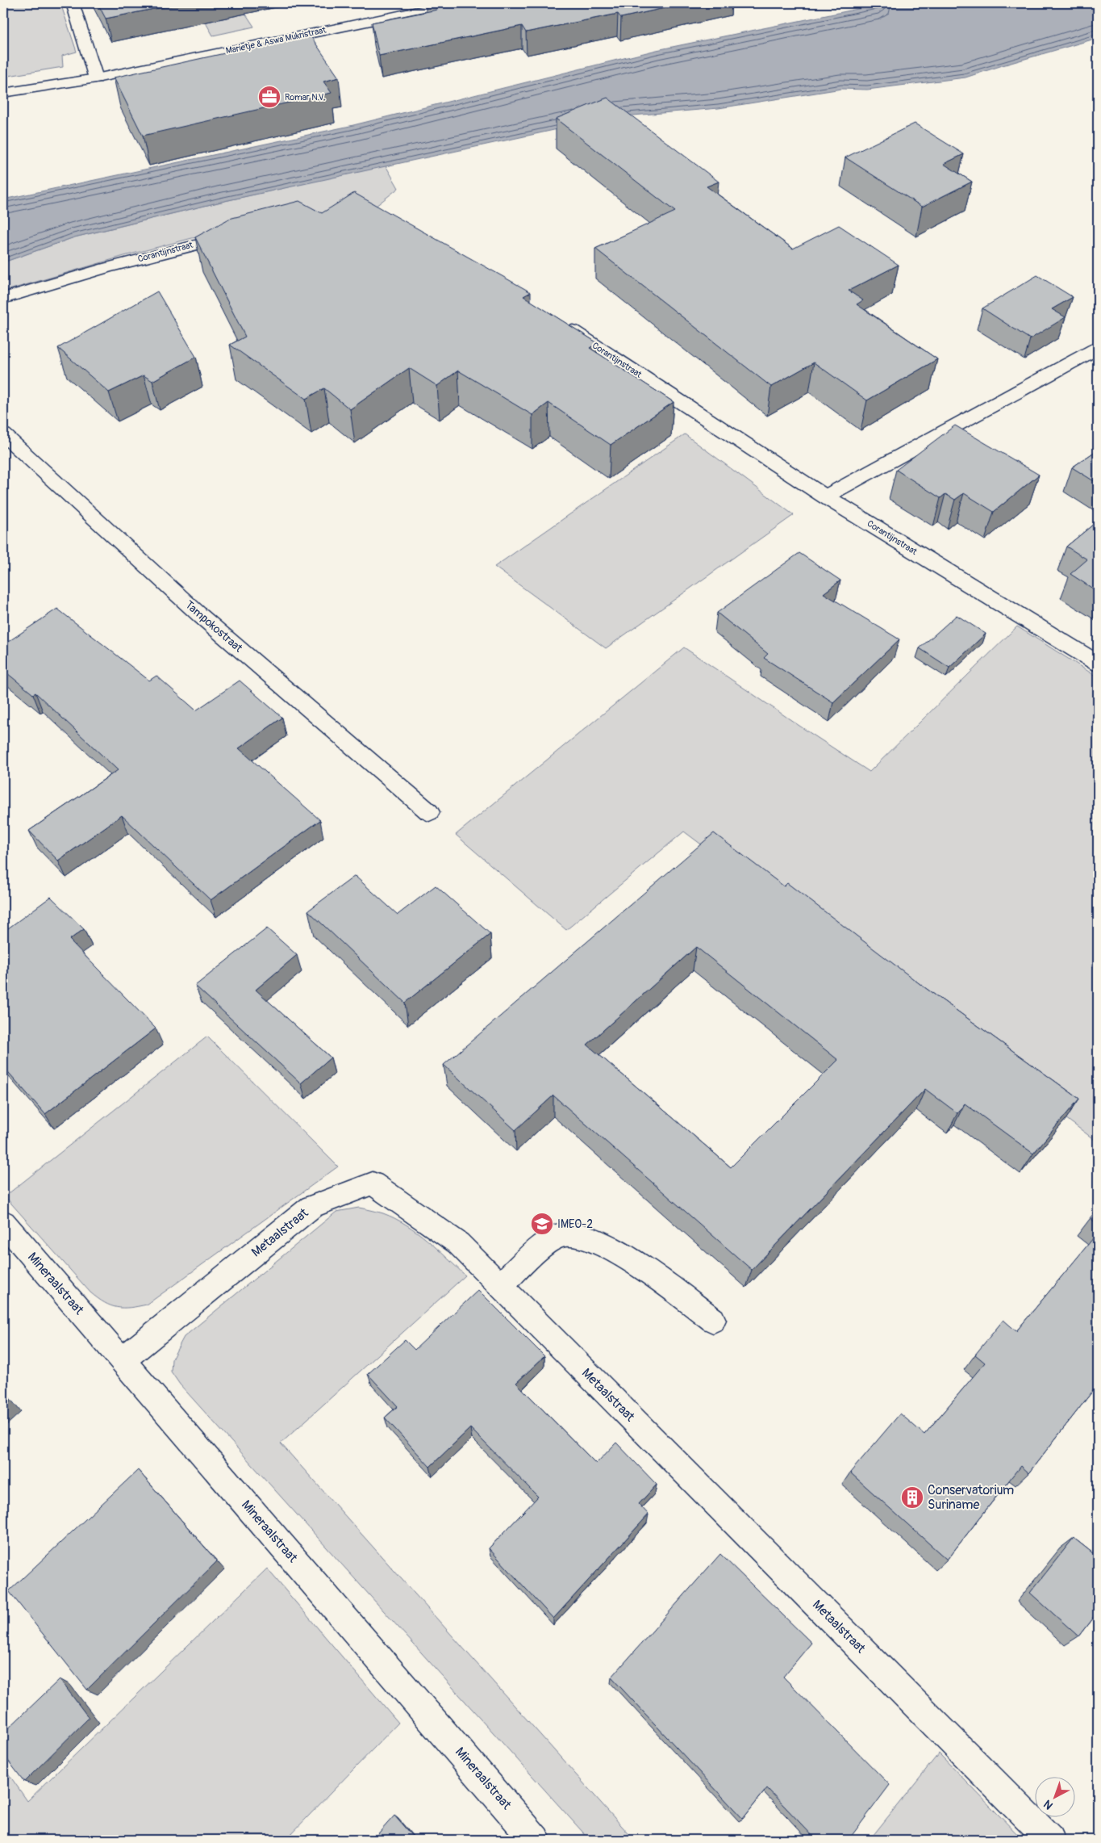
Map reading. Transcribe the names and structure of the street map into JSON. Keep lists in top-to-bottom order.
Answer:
{
  "streets": {
    "street": [
      "Marietje & Aswa Mukristraat",
      "Corantijnstraat",
      "Tampokostraat",
      "Metaalstraat",
      "Mineraalstraat"
    ]
  },
  "crossings": [
    ["Metaalstraat", "Mineraalstraat"]
  ],
  "places": {
    "office": ["Romar N.V."],
    "school or university": ["IMEO-2"],
    "building": ["Conservatorium Suriname"]
  },
  "north": "bottom left"
}
